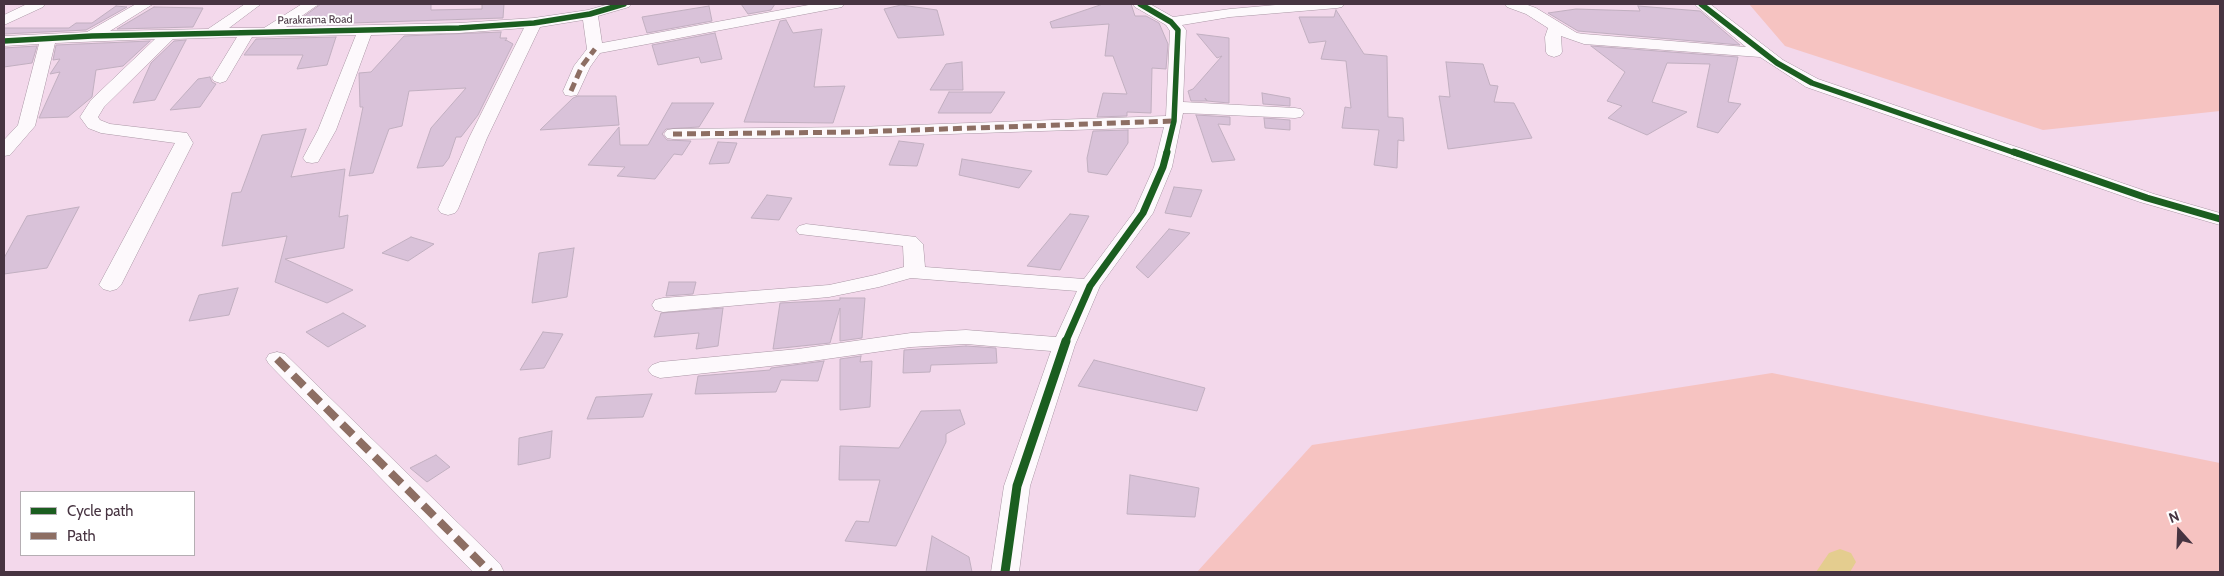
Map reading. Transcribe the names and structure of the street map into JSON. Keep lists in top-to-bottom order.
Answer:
{
  "streets": {
    "street": ["Parakrama Road"]
  },
  "legend": ["Cycle path", "Path"],
  "north": "top"
}
